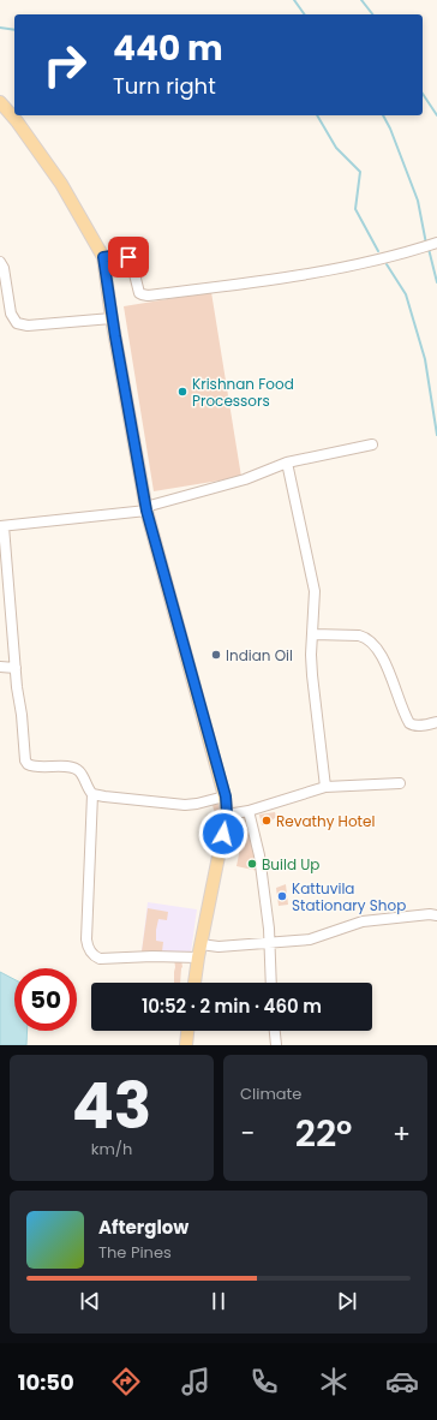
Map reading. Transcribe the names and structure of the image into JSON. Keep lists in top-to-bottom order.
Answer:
{
  "places": [
    "Krishnan Food Processors",
    "Indian Oil",
    "Revathy Hotel",
    "Build Up",
    "Kattuvila Stationary Shop"
  ],
  "page": {
    "turn": ["440 m", "Turn right"],
    "limit": "50",
    "trip": "10:52 · 2 min · 460 m",
    "tile": [
      ["43", "km/h"],
      "Climate"
    ],
    "heat": ["−", "22°", "+"],
    "song": ["Afterglow", "The Pines"],
    "tabs": "10:50"
  }
}
